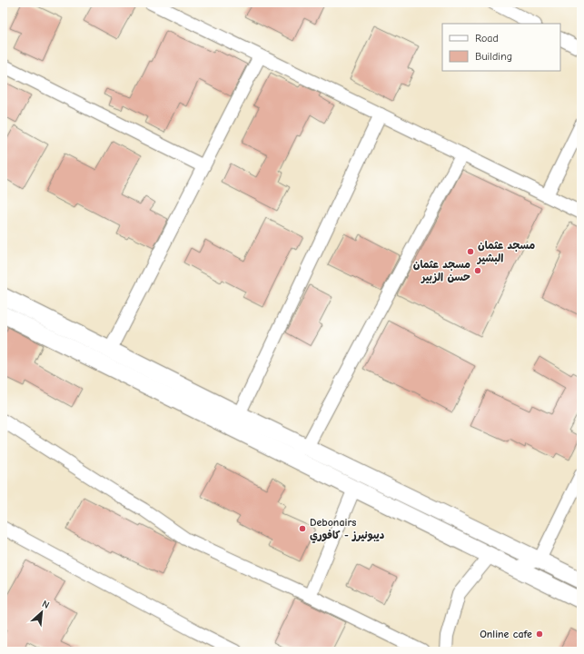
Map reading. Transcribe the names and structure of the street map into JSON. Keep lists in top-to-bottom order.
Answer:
{
  "places": [
    "مسجد عثمان البشير",
    "مسجد عثمان حسن الزبير",
    "Debonairs ديبونيرز - كافوري",
    "Online cafe"
  ],
  "legend": ["Road", "Building"],
  "north": "top right"
}
